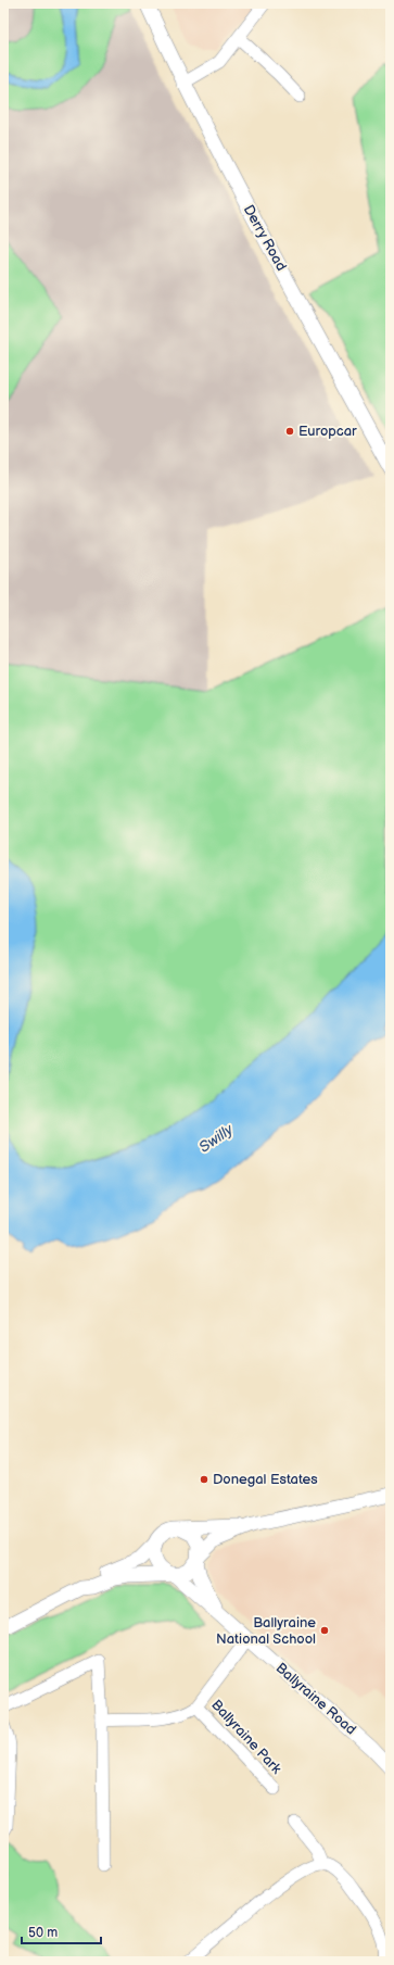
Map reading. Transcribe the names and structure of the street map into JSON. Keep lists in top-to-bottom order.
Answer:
{
  "streets": {
    "main road": ["Derry Road", "Ballyraine Road"],
    "street": ["Ballyraine Park"]
  },
  "crossings": [
    ["Ballyraine Road", "Ballyraine Park"]
  ],
  "water": ["Swilly"],
  "places": ["Europcar", "Donegal Estates", "Ballyraine National School"],
  "scale_bar": "50 m"
}
